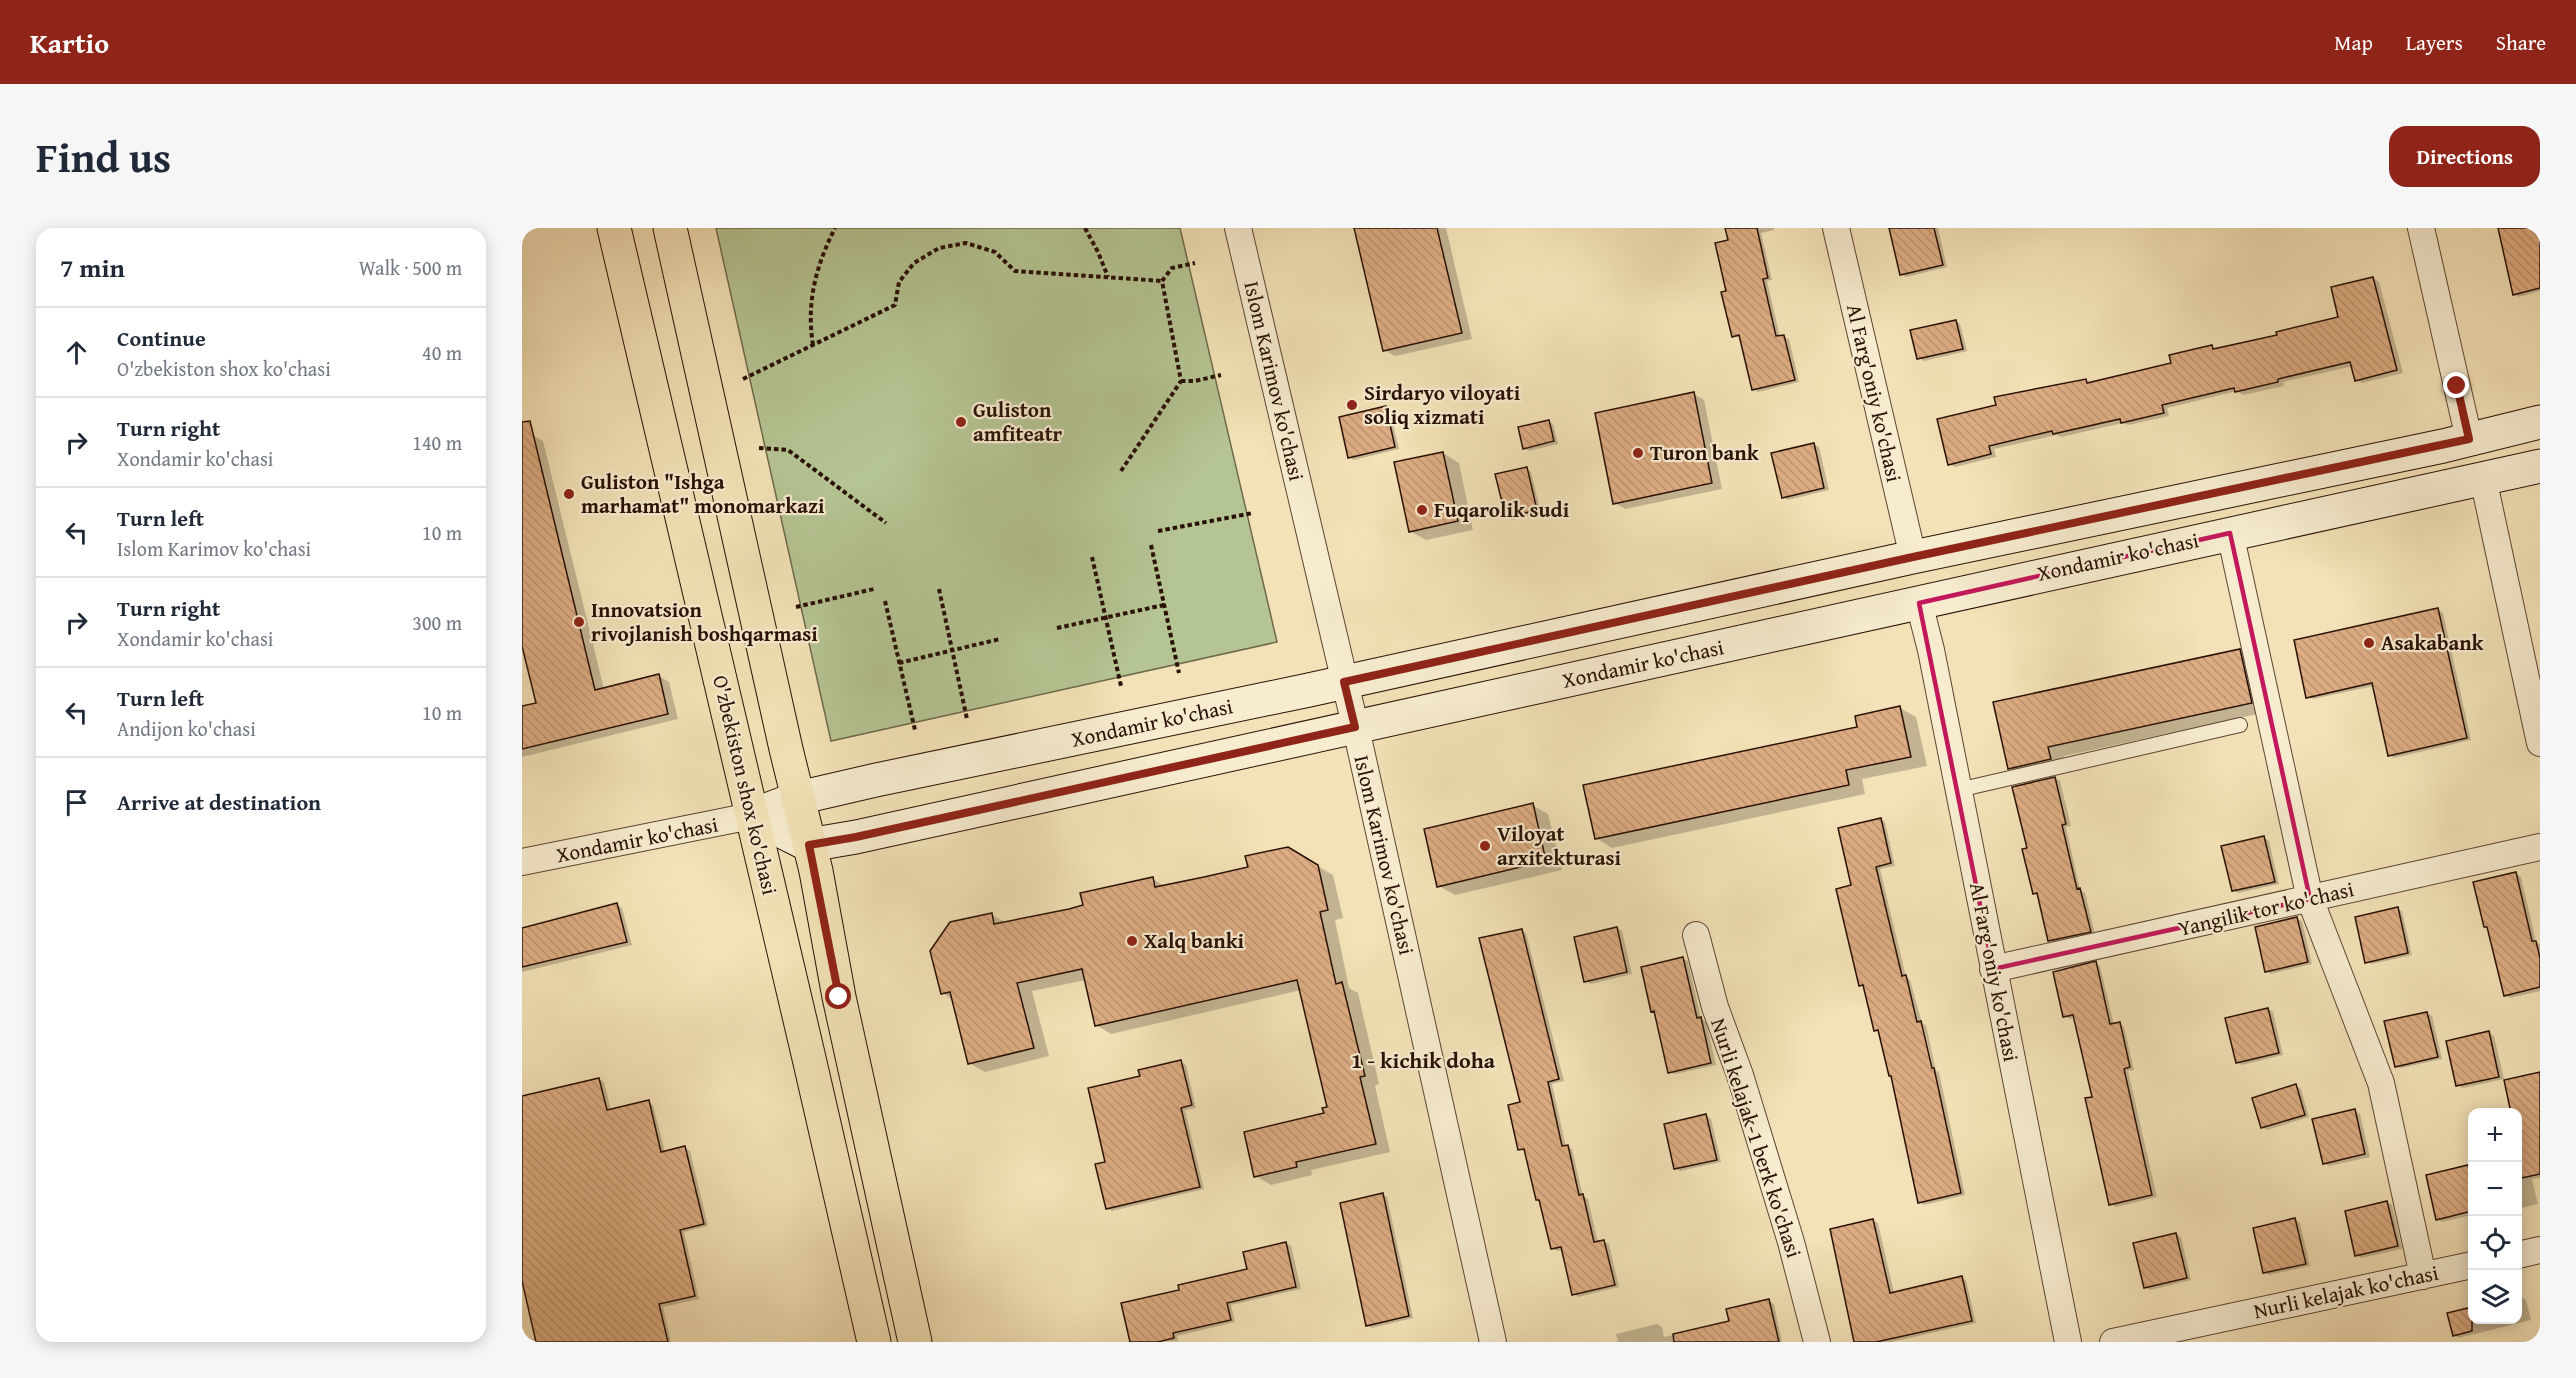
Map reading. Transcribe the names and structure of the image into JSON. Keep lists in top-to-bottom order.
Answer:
{
  "streets": {
    "main road": ["Xondamir ko'chasi", "O'zbekiston shox ko'chasi"],
    "street": [
      "Islom Karimov ko'chasi",
      "Al Farg'oniy ko'chasi",
      "Yangilik tor ko'chasi",
      "Nurli kelajak-1 berk ko'chasi",
      "Nurli kelajak ko'chasi"
    ]
  },
  "crossings": [
    ["Islom Karimov ko'chasi", "Xondamir ko'chasi"],
    ["Al Farg'oniy ko'chasi", "Xondamir ko'chasi"],
    ["Al Farg'oniy ko'chasi", "Yangilik tor ko'chasi"],
    ["Xondamir ko'chasi", "O'zbekiston shox ko'chasi"]
  ],
  "districts": ["1 - kichik doha"],
  "places": [
    "Sirdaryo viloyati soliq xizmati",
    "Guliston amfiteatr",
    "Turon bank",
    "Guliston \"Ishga marhamat\" monomarkazi",
    "Fuqarolik sudi",
    "Innovatsion rivojlanish boshqarmasi",
    "Asakabank",
    "Viloyat arxitekturasi",
    "Xalq banki"
  ],
  "page": {
    "header": "Kartio",
    "nav": ["Map", "Layers", "Share"],
    "title": "Find us",
    "buttons": "Directions",
    "heading": ["7 min", "Walk · 500 m"],
    "list": [
      ["Continue", "O'zbekiston shox ko'chasi", "40 m"],
      ["Turn right", "Xondamir ko'chasi", "140 m"],
      ["Turn left", "Islom Karimov ko'chasi", "10 m"],
      ["Turn right", "Xondamir ko'chasi", "300 m"],
      ["Turn left", "Andijon ko'chasi", "10 m"],
      "Arrive at destination"
    ],
    "map_buttons": ["+", "−"]
  }
}
